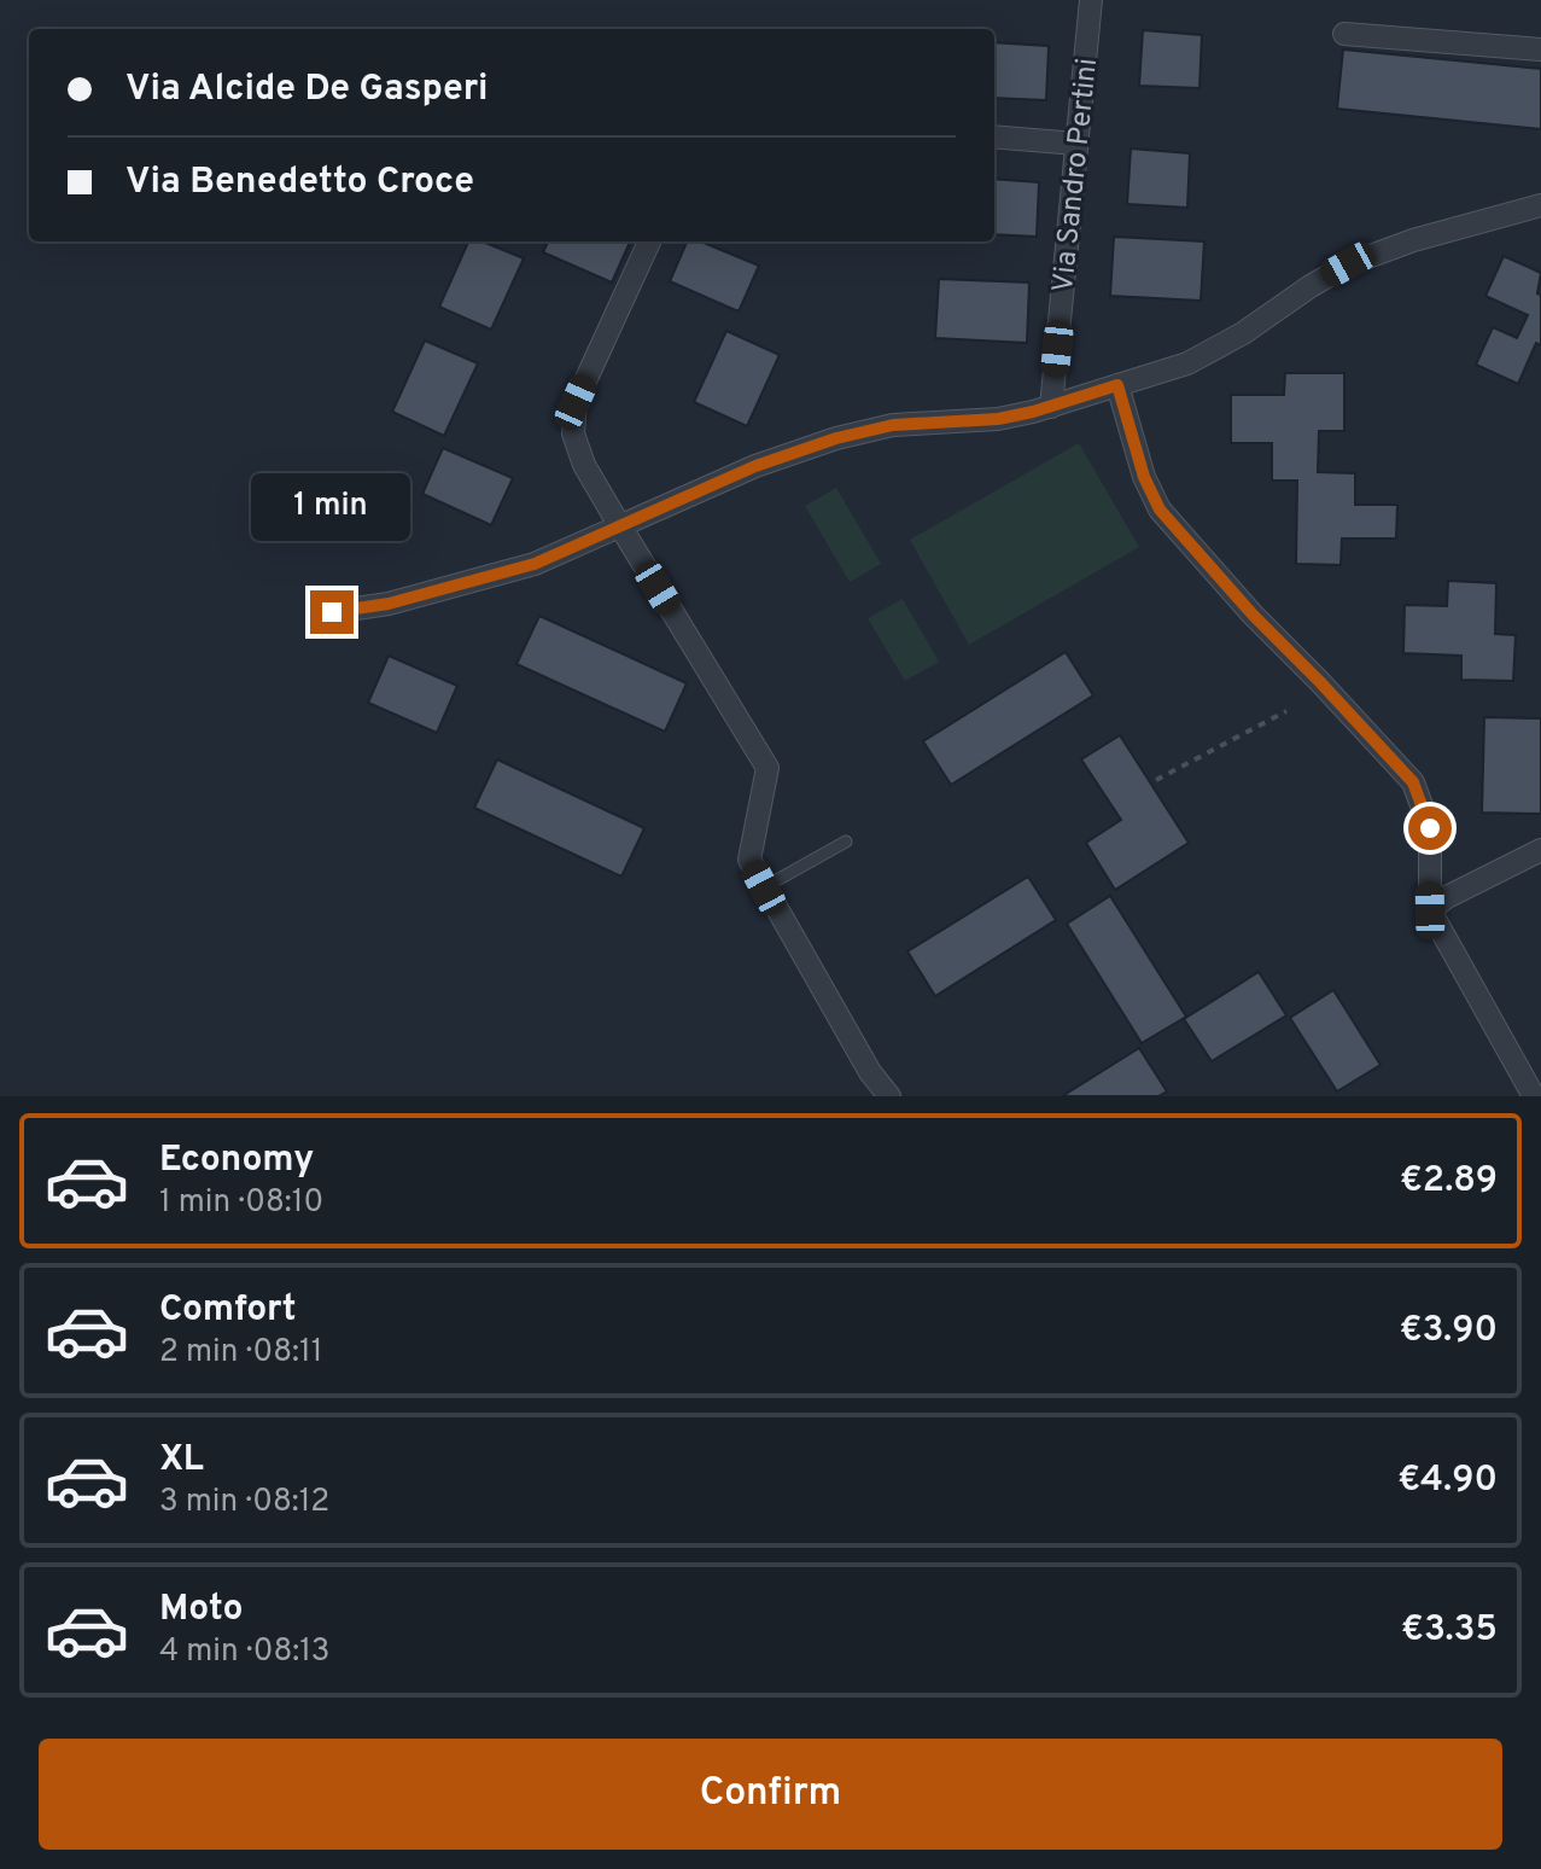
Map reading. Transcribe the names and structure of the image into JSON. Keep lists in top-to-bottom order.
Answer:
{
  "streets": {
    "street": ["Via Sandro Pertini"]
  },
  "page": {
    "banner": ["Via Alcide De Gasperi", "Via Benedetto Croce"],
    "bubble": "1 min",
    "list": [
      {
        "name": "Economy",
        "note": "1 min · 08:10",
        "value": "€2.89"
      },
      {
        "name": "Comfort",
        "note": "2 min · 08:11",
        "value": "€3.90"
      },
      {
        "name": "XL",
        "note": "3 min · 08:12",
        "value": "€4.90"
      },
      {
        "name": "Moto",
        "note": "4 min · 08:13",
        "value": "€3.35"
      }
    ],
    "buttons": "Confirm"
  }
}
